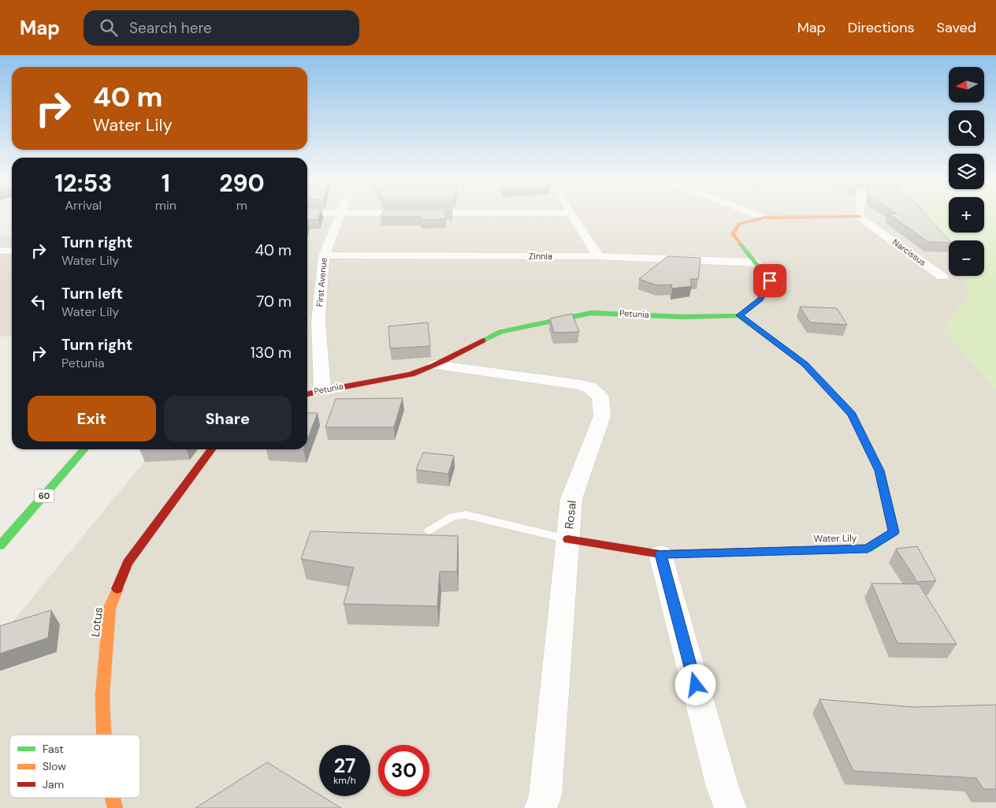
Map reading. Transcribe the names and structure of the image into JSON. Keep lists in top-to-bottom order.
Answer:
{
  "streets": {
    "street": [
      "Narcissus",
      "Zinnia",
      "First Avenue",
      "Petunia",
      "60",
      "Rosal",
      "Water Lily",
      "Lotus"
    ]
  },
  "crossings": [
    ["Zinnia", "First Avenue"],
    ["First Avenue", "Petunia"],
    ["Petunia", "Rosal"],
    ["Petunia", "Water Lily"],
    ["Rosal", "Water Lily"]
  ],
  "legend": ["Fast", "Slow", "Jam"],
  "north": "left",
  "page": {
    "header": "Map",
    "search": "Search here",
    "nav": ["Map", "Directions", "Saved"],
    "map_buttons": ["+", "−"],
    "turn": ["40 m", "Water Lily"],
    "eta": [
      "12:53",
      "Arrival",
      "1",
      "min",
      "290",
      "m"
    ],
    "list": [
      {
        "name": "Turn right",
        "note": "Water Lily",
        "value": "40 m"
      },
      {
        "name": "Turn left",
        "note": "Water Lily",
        "value": "70 m"
      },
      {
        "name": "Turn right",
        "note": "Petunia",
        "value": "130 m"
      }
    ],
    "buttons": ["Exit", "Share"],
    "speed": "27 km/h",
    "limit": "30"
  }
}
